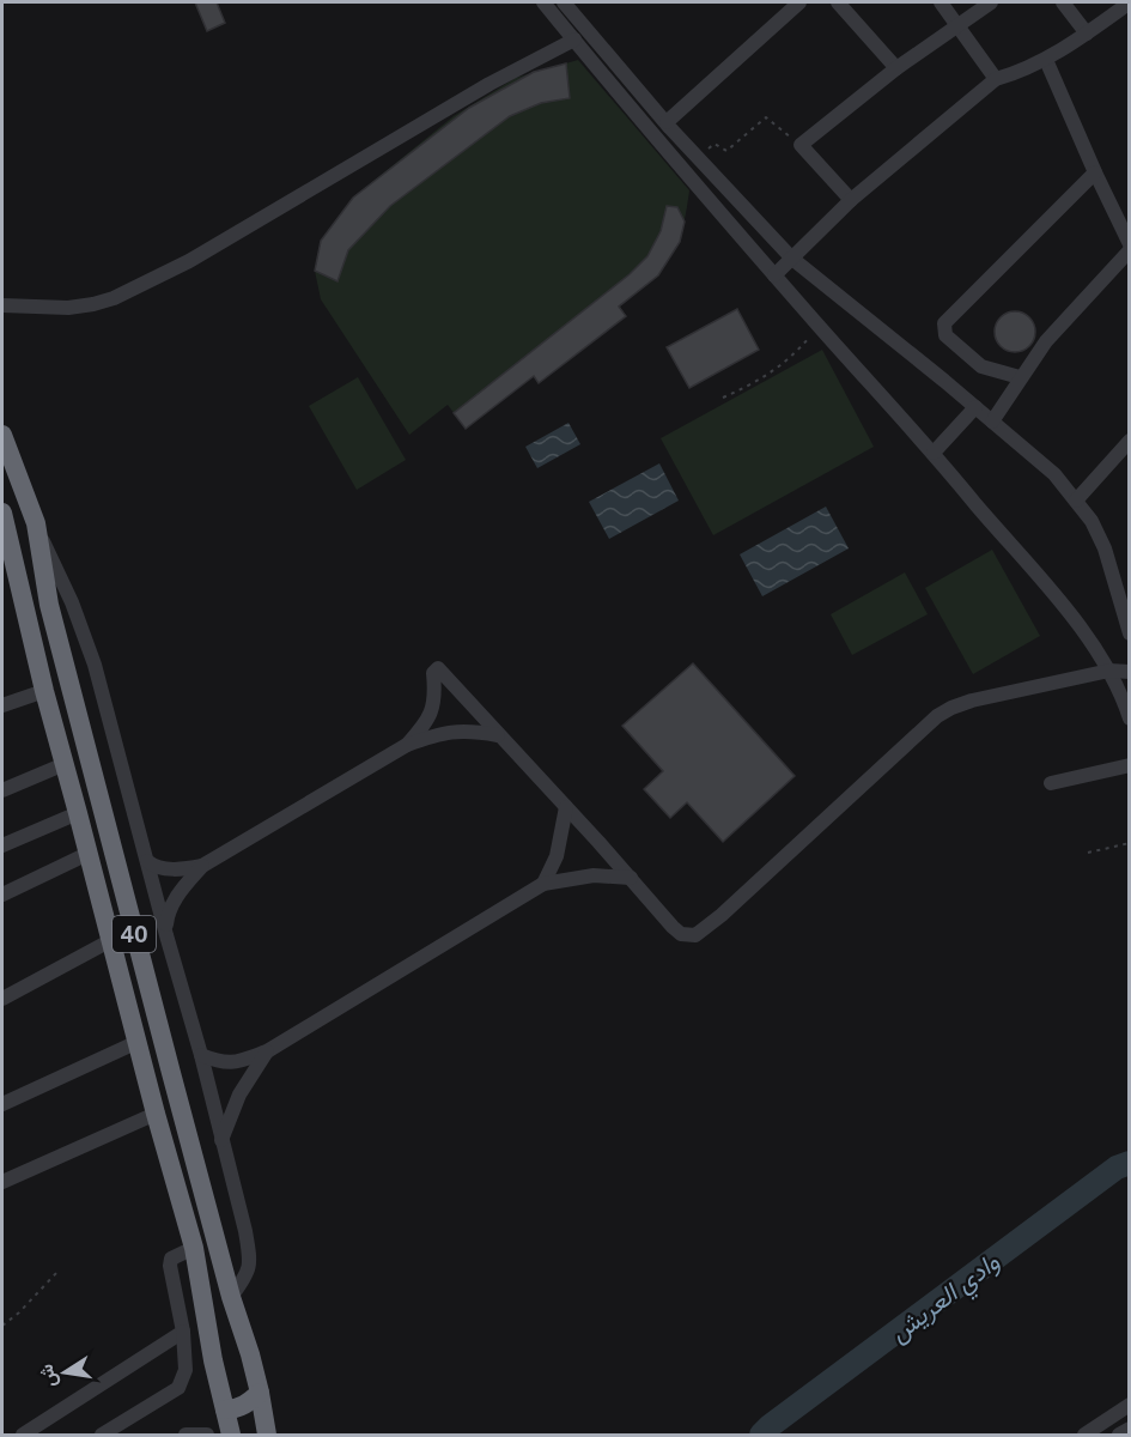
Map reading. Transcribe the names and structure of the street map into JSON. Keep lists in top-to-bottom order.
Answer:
{
  "streets": {
    "highway": ["40"]
  },
  "water": ["وادي العريش"],
  "north": "left"
}
